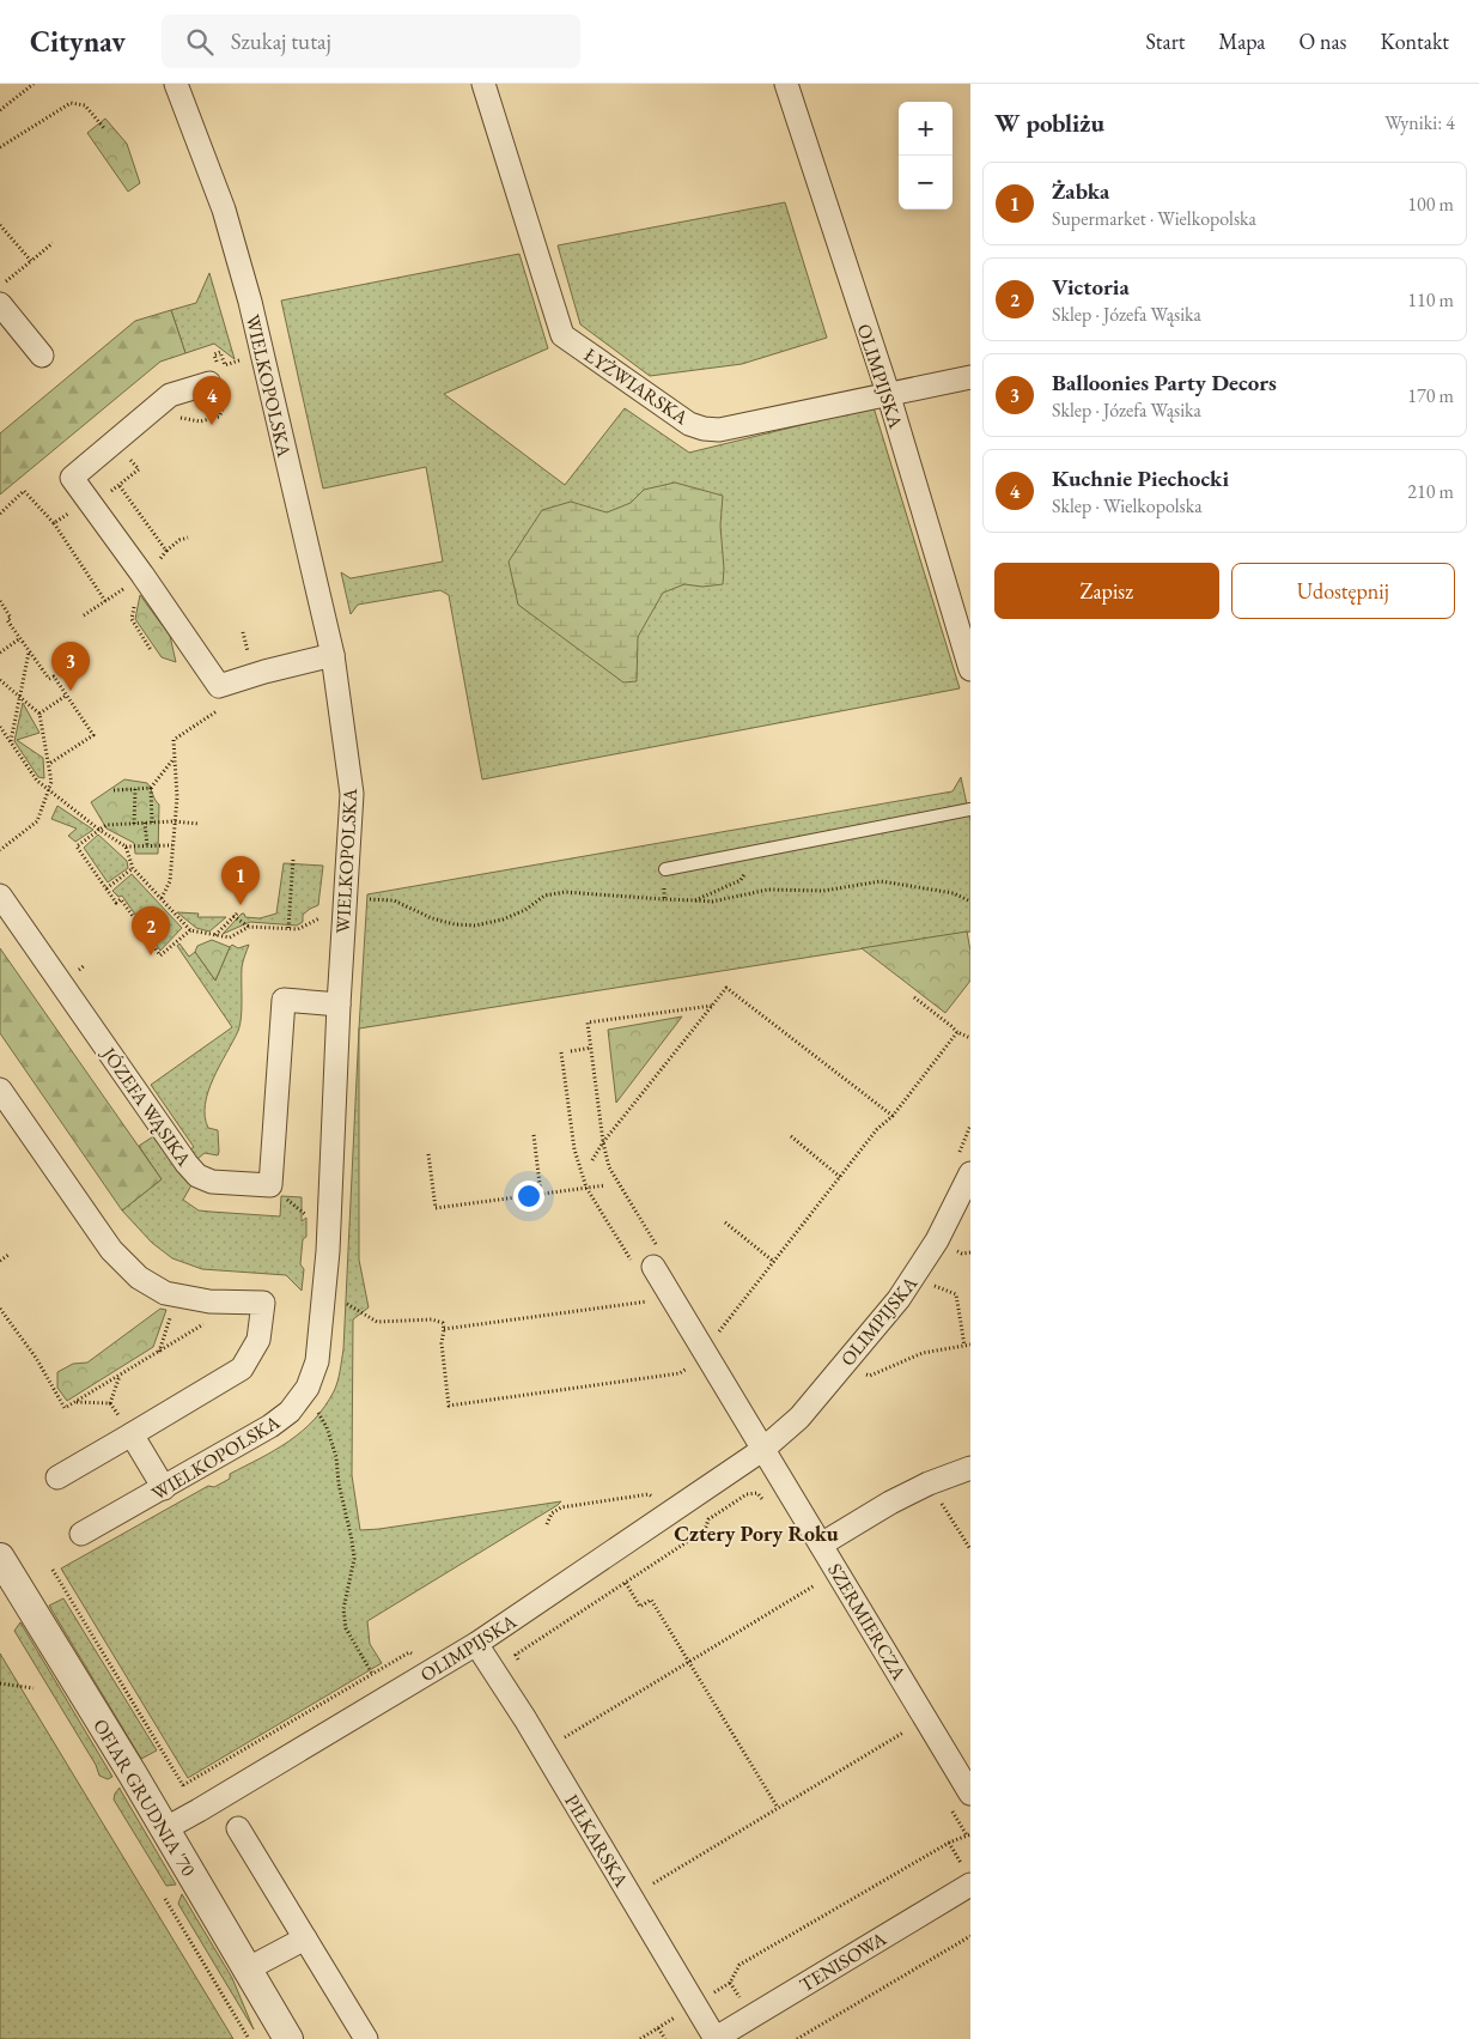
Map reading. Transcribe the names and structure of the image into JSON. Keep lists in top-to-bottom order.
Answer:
{
  "streets": {
    "street": [
      "OLIMPIJSKA",
      "WIELKOPOLSKA",
      "ŁYŻWIARSKA",
      "JÓZEFA WĄSIKA",
      "SZERMIERCZA",
      "OFIAR GRUDNIA '70",
      "PIŁKARSKA",
      "TENISOWA"
    ]
  },
  "crossings": [
    ["OLIMPIJSKA", "ŁYŻWIARSKA"],
    ["OLIMPIJSKA", "SZERMIERCZA"],
    ["OLIMPIJSKA", "OFIAR GRUDNIA '70"],
    ["OLIMPIJSKA", "PIŁKARSKA"],
    ["WIELKOPOLSKA", "JÓZEFA WĄSIKA"],
    ["PIŁKARSKA", "TENISOWA"]
  ],
  "districts": ["Cztery Pory Roku"],
  "page": {
    "header": "Citynav",
    "search": "Szukaj tutaj",
    "nav": [
      "Start",
      "Mapa",
      "O nas",
      "Kontakt"
    ],
    "heading": ["W pobliżu", "Wyniki: 4"],
    "map_buttons": ["+", "−"],
    "list": [
      {
        "mark": "1",
        "name": "Żabka",
        "note": "Supermarket · Wielkopolska",
        "value": "100 m"
      },
      {
        "mark": "2",
        "name": "Victoria",
        "note": "Sklep · Józefa Wąsika",
        "value": "110 m"
      },
      {
        "mark": "3",
        "name": "Balloonies Party Decors",
        "note": "Sklep · Józefa Wąsika",
        "value": "170 m"
      },
      {
        "mark": "4",
        "name": "Kuchnie Piechocki",
        "note": "Sklep · Wielkopolska",
        "value": "210 m"
      }
    ],
    "pins": [
      "4",
      "3",
      "1",
      "2"
    ],
    "buttons": ["Zapisz", "Udostępnij"]
  }
}
